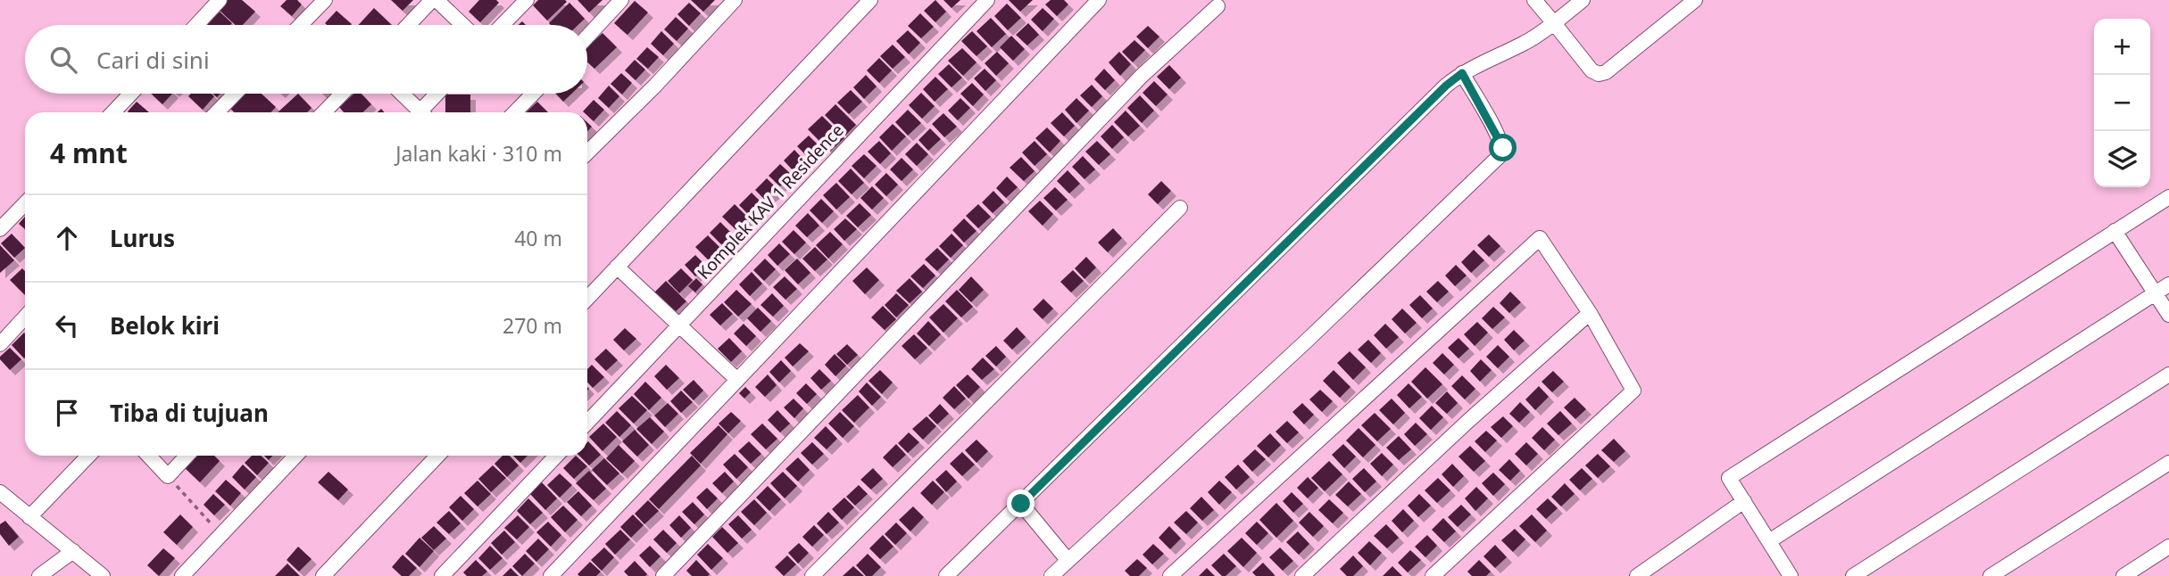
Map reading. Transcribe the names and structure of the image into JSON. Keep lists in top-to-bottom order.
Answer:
{
  "streets": {
    "street": ["Komplek KAV 1 Residence"]
  },
  "page": {
    "map_buttons": ["+", "−"],
    "search": "Cari di sini",
    "heading": ["4 mnt", "Jalan kaki · 310 m"],
    "list": [
      ["Lurus", "40 m"],
      ["Belok kiri", "270 m"],
      "Tiba di tujuan"
    ]
  }
}
